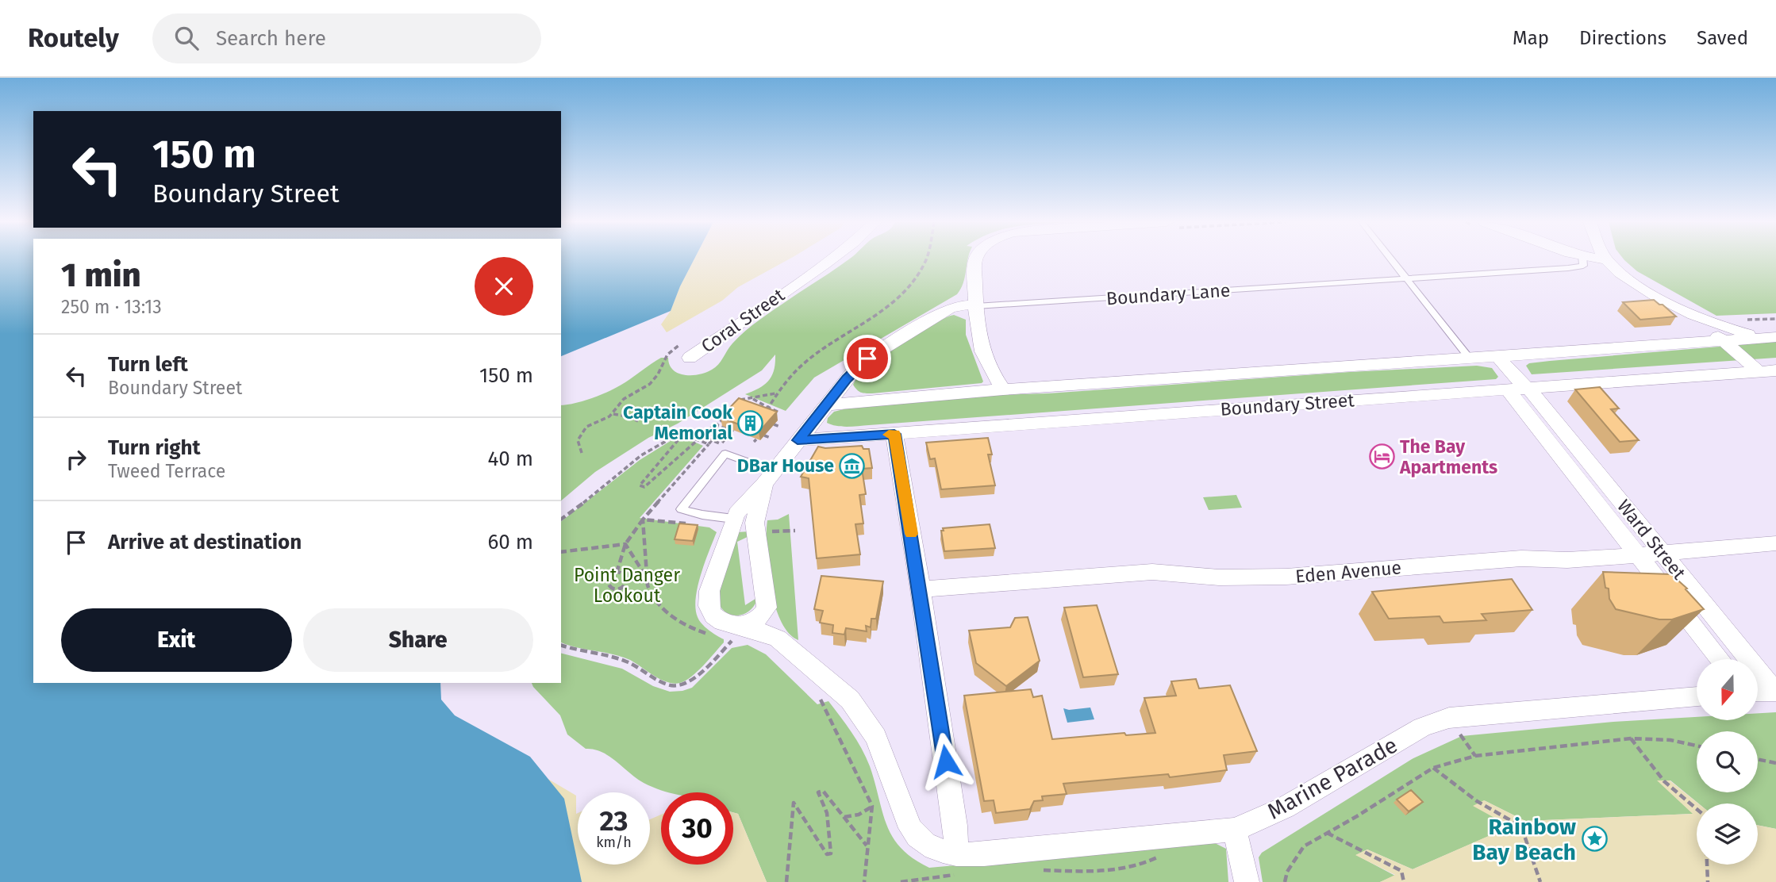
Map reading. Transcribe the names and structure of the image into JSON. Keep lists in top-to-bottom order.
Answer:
{
  "streets": {
    "street": [
      "Coral Street",
      "Boundary Street",
      "Ward Street",
      "Eden Avenue",
      "Marine Parade"
    ],
    "lane": ["Boundary Lane"]
  },
  "crossings": [
    ["Boundary Street", "Ward Street"],
    ["Ward Street", "Eden Avenue"]
  ],
  "parks": ["Point Danger Lookout"],
  "places": {
    "building": ["Captain Cook Memorial"],
    "hotel": ["The Bay Apartments"],
    "museum": ["DBar House"],
    "place": ["Rainbow Bay Beach"]
  },
  "north": "bottom",
  "page": {
    "header": "Routely",
    "search": "Search here",
    "nav": ["Map", "Directions", "Saved"],
    "turn": ["150 m", "Boundary Street"],
    "heading": ["1 min", "250 m · 13:13"],
    "list": [
      {
        "name": "Turn left",
        "note": "Boundary Street",
        "value": "150 m"
      },
      {
        "name": "Turn right",
        "note": "Tweed Terrace",
        "value": "40 m"
      },
      {
        "name": "Arrive at destination",
        "value": "60 m"
      }
    ],
    "buttons": ["Exit", "Share"],
    "speed": "23 km/h",
    "limit": "30"
  }
}
